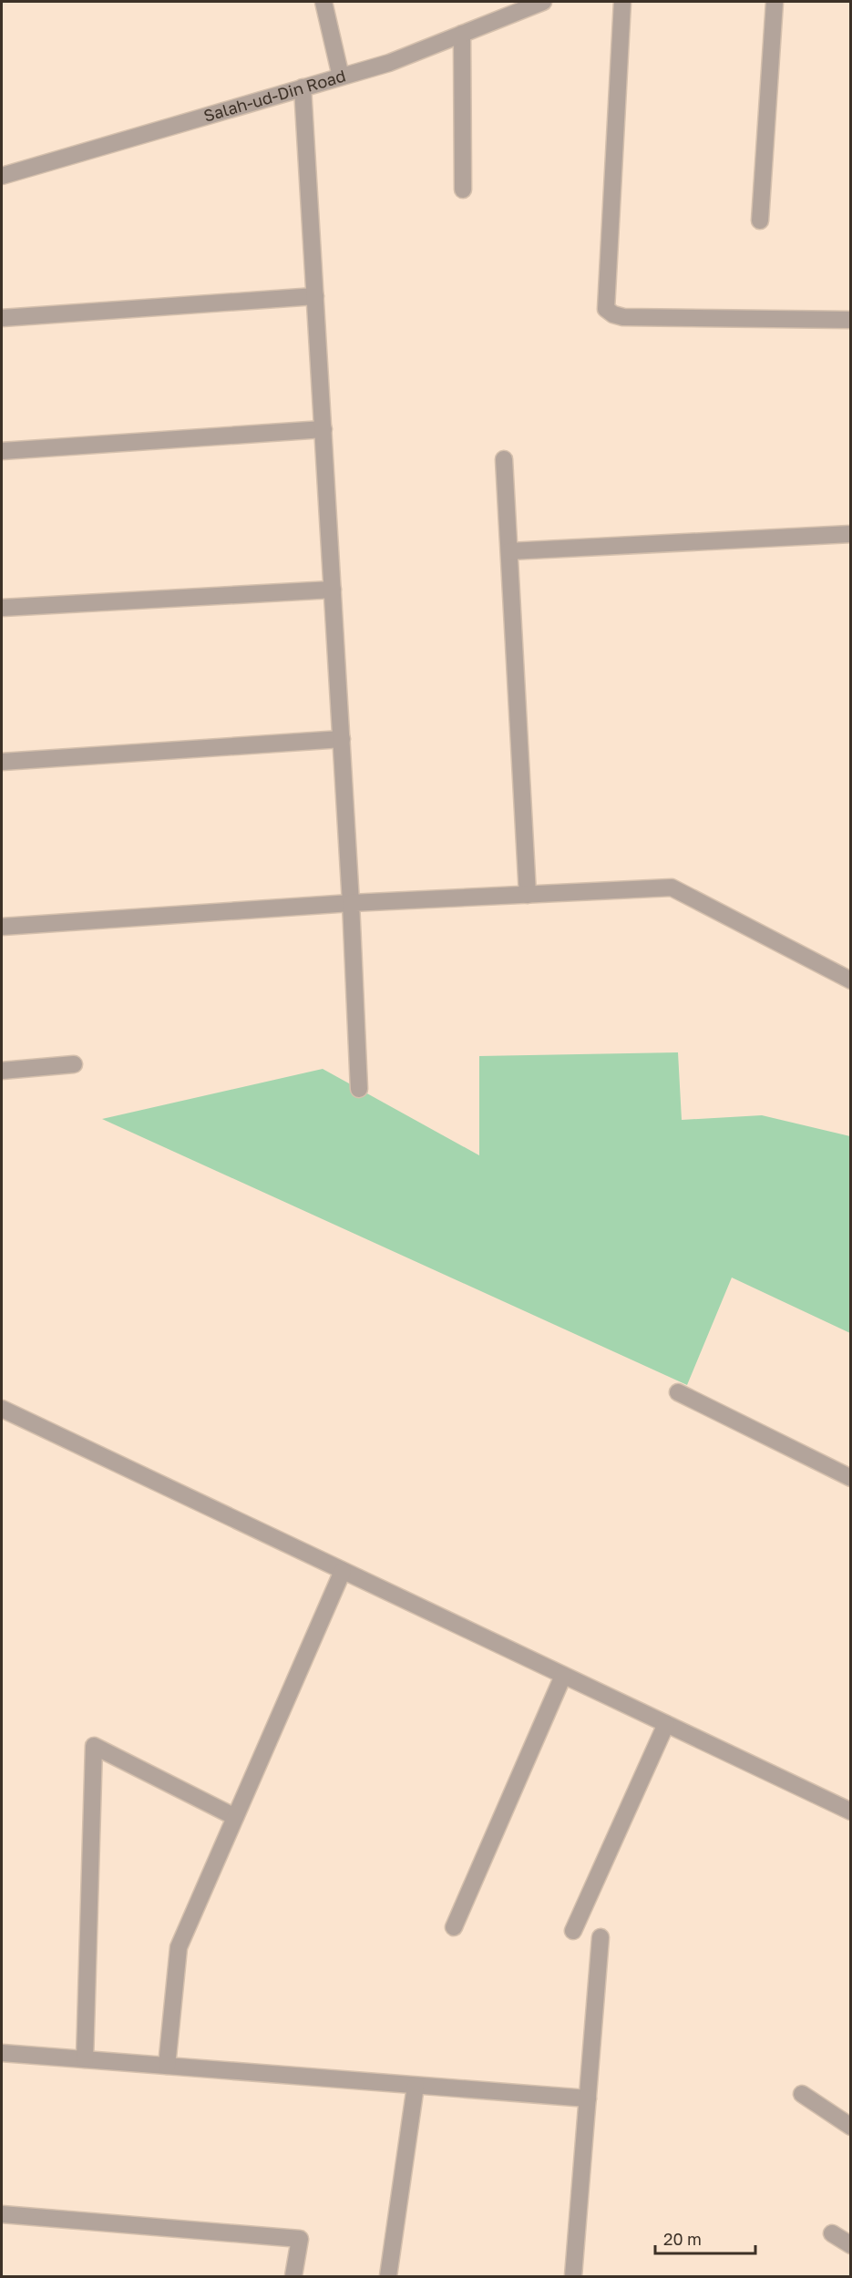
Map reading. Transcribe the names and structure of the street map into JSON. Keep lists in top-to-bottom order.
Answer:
{
  "streets": {
    "street": ["Salah-ud-Din Road"]
  },
  "scale_bar": "20 m"
}
